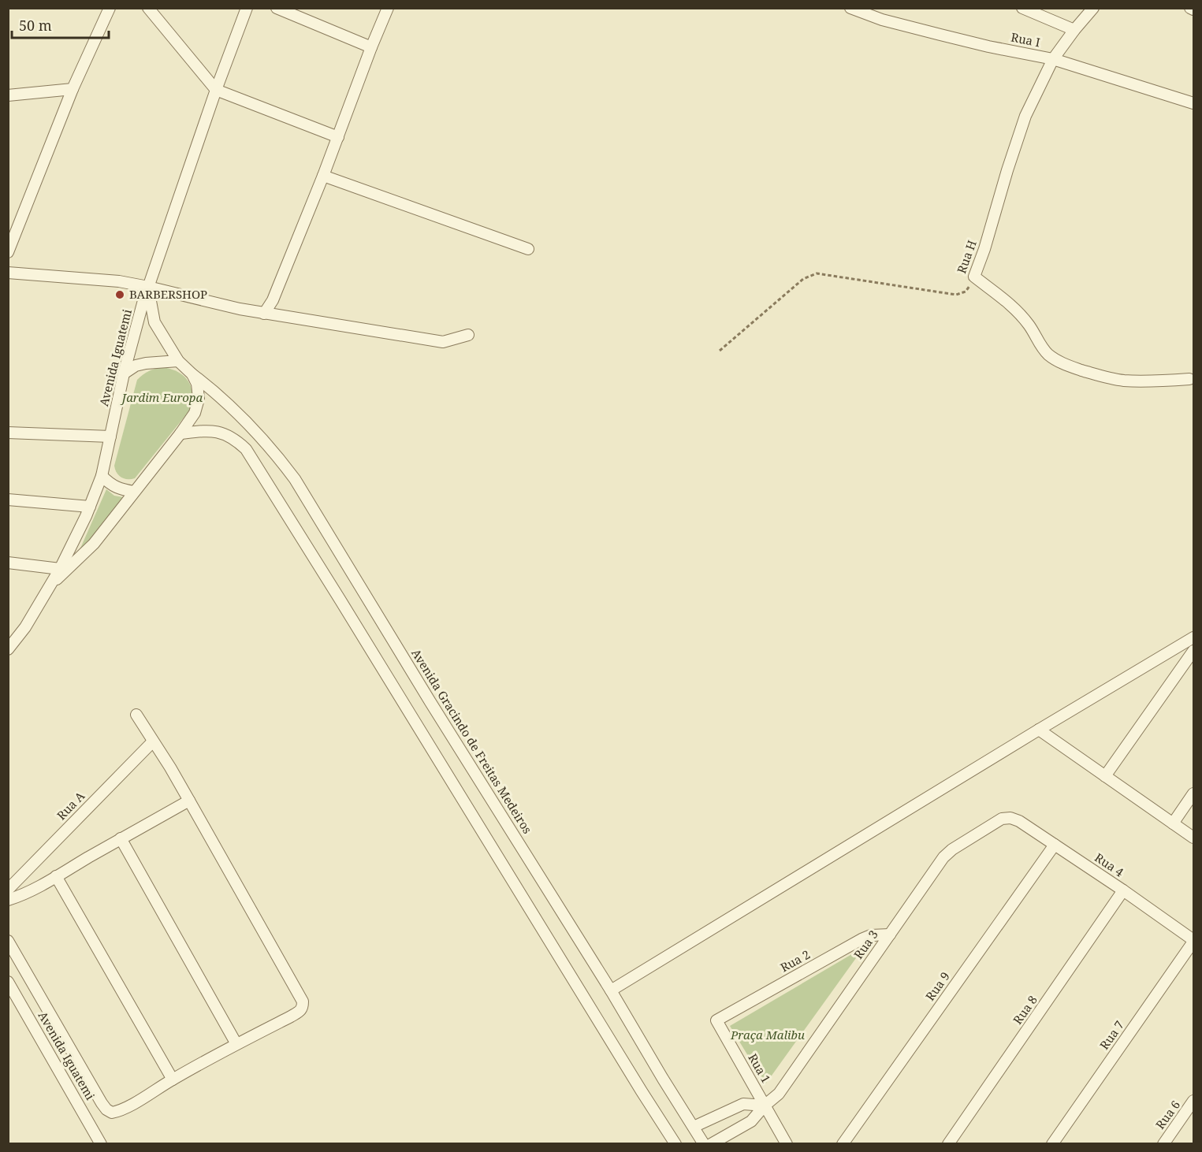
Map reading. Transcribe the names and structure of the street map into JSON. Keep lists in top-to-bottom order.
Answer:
{
  "streets": {
    "street": [
      "Rua I",
      "Rua H",
      "Avenida Iguatemi",
      "Avenida Gracindo de Freitas Medeiros",
      "Rua A",
      "Rua 4",
      "Rua 3",
      "Rua 2",
      "Rua 9",
      "Rua 8",
      "Rua 7",
      "Rua 1",
      "Rua 6"
    ]
  },
  "crossings": [
    ["Rua I", "Rua H"],
    ["Avenida Iguatemi", "Avenida Gracindo de Freitas Medeiros"],
    ["Rua 4", "Rua 3"],
    ["Rua 4", "Rua 9"],
    ["Rua 4", "Rua 8"],
    ["Rua 4", "Rua 7"],
    ["Rua 3", "Rua 2"],
    ["Rua 3", "Rua 1"],
    ["Rua 2", "Rua 1"]
  ],
  "parks": ["Jardim Europa", "Praça Malibu"],
  "places": ["BARBERSHOP"],
  "scale_bar": "50 m"
}
